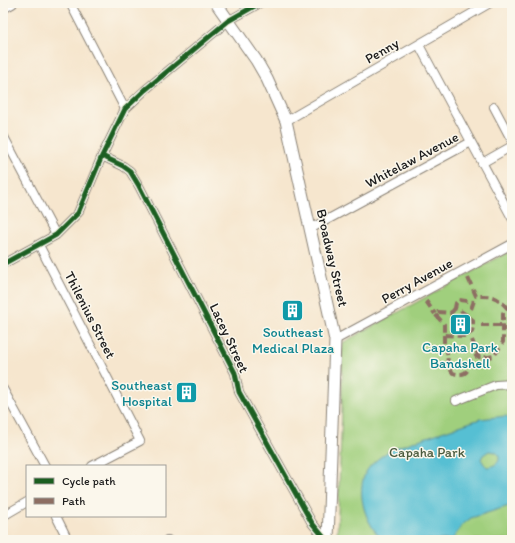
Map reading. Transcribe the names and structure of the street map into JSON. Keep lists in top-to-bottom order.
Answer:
{
  "streets": {
    "main road": ["Broadway Street"],
    "street": [
      "Penny",
      "Whitelaw Avenue",
      "Perry Avenue",
      "Thilenius Street",
      "Lacey Street"
    ]
  },
  "crossings": [
    ["Penny", "Broadway Street"],
    ["Whitelaw Avenue", "Broadway Street"],
    ["Broadway Street", "Perry Avenue"],
    ["Broadway Street", "Lacey Street"]
  ],
  "parks": ["Capaha Park"],
  "places": {
    "building": ["Southeast Medical Plaza", "Capaha Park Bandshell", "Southeast Hospital"]
  },
  "legend": ["Cycle path", "Path"]
}
